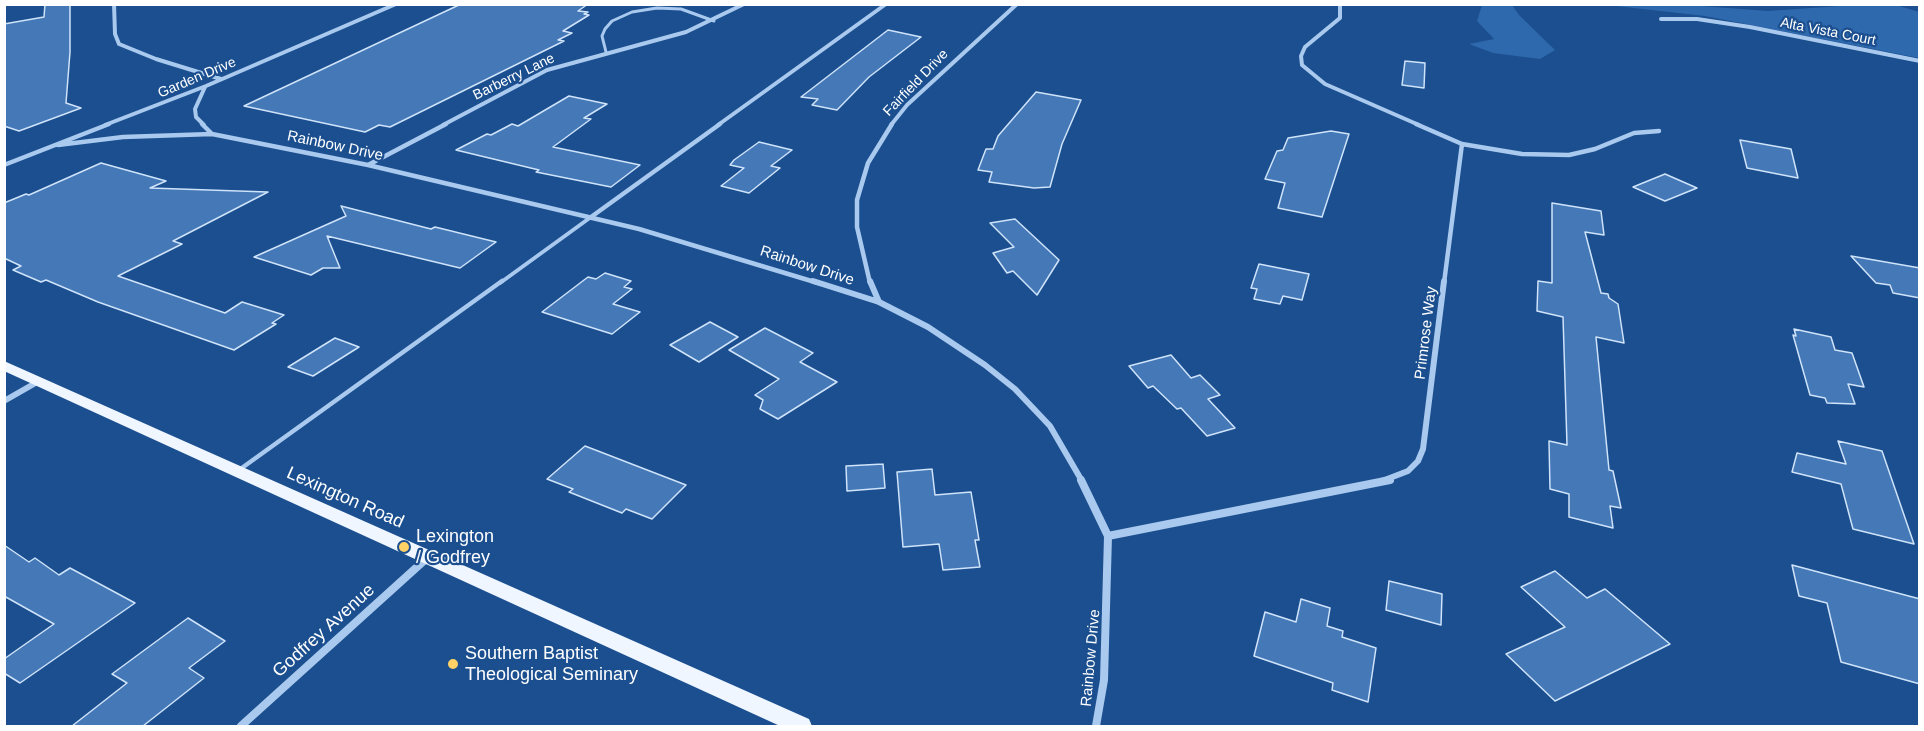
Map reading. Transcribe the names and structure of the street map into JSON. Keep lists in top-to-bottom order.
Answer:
{
  "streets": {
    "main road": ["Lexington Road"],
    "street": [
      "Alta Vista Court",
      "Barberry Lane",
      "Garden Drive",
      "Fairfield Drive",
      "Rainbow Drive",
      "Primrose Way",
      "Godfrey Avenue"
    ]
  },
  "crossings": [
    ["Barberry Lane", "Rainbow Drive"],
    ["Garden Drive", "Rainbow Drive"],
    ["Fairfield Drive", "Rainbow Drive"],
    ["Rainbow Drive", "Primrose Way"],
    ["Lexington Road", "Godfrey Avenue"]
  ],
  "places": ["Lexington / Godfrey", "Southern Baptist Theological Seminary"]
}
